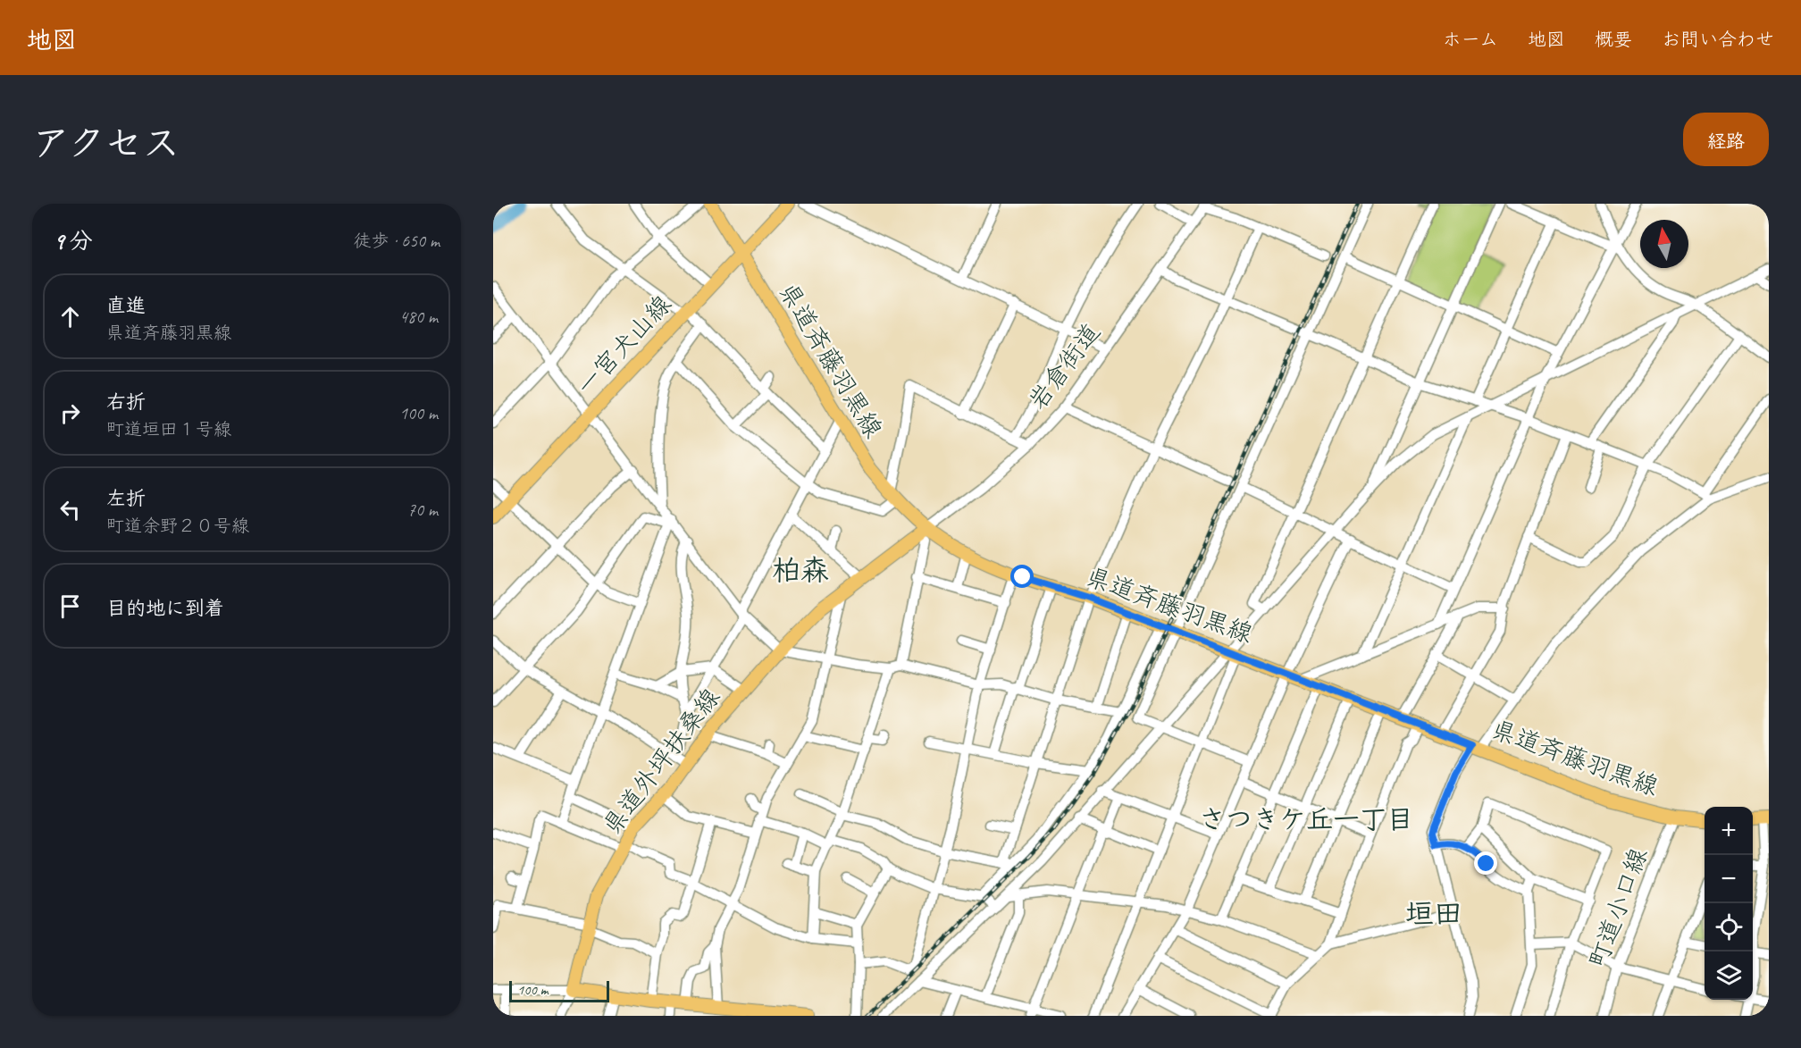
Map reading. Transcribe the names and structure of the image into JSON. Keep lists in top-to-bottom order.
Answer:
{
  "streets": {
    "main road": ["一宮犬山線", "県道斉藤羽黒線", "県道外坪扶桑線"],
    "street": ["岩倉街道", "町道小口線"]
  },
  "crossings": [
    ["一宮犬山線", "県道斉藤羽黒線"],
    ["県道斉藤羽黒線", "岩倉街道"],
    ["県道斉藤羽黒線", "県道外坪扶桑線"],
    ["県道斉藤羽黒線", "町道小口線"],
    ["岩倉街道", "県道外坪扶桑線"]
  ],
  "districts": ["柏森", "さつきケ丘一丁目", "垣田"],
  "scale_bar": "100 m",
  "north": "top",
  "page": {
    "header": "地図",
    "nav": [
      "ホーム",
      "地図",
      "概要",
      "お問い合わせ"
    ],
    "title": "アクセス",
    "buttons": "経路",
    "heading": ["9 分", "徒歩 · 650 m"],
    "list": [
      ["直進", "県道斉藤羽黒線", "480 m"],
      ["右折", "町道垣田１号線", "100 m"],
      ["左折", "町道余野２０号線", "70 m"],
      "目的地に到着"
    ],
    "map_buttons": ["+", "−"],
    "scale": "100 m"
  }
}
